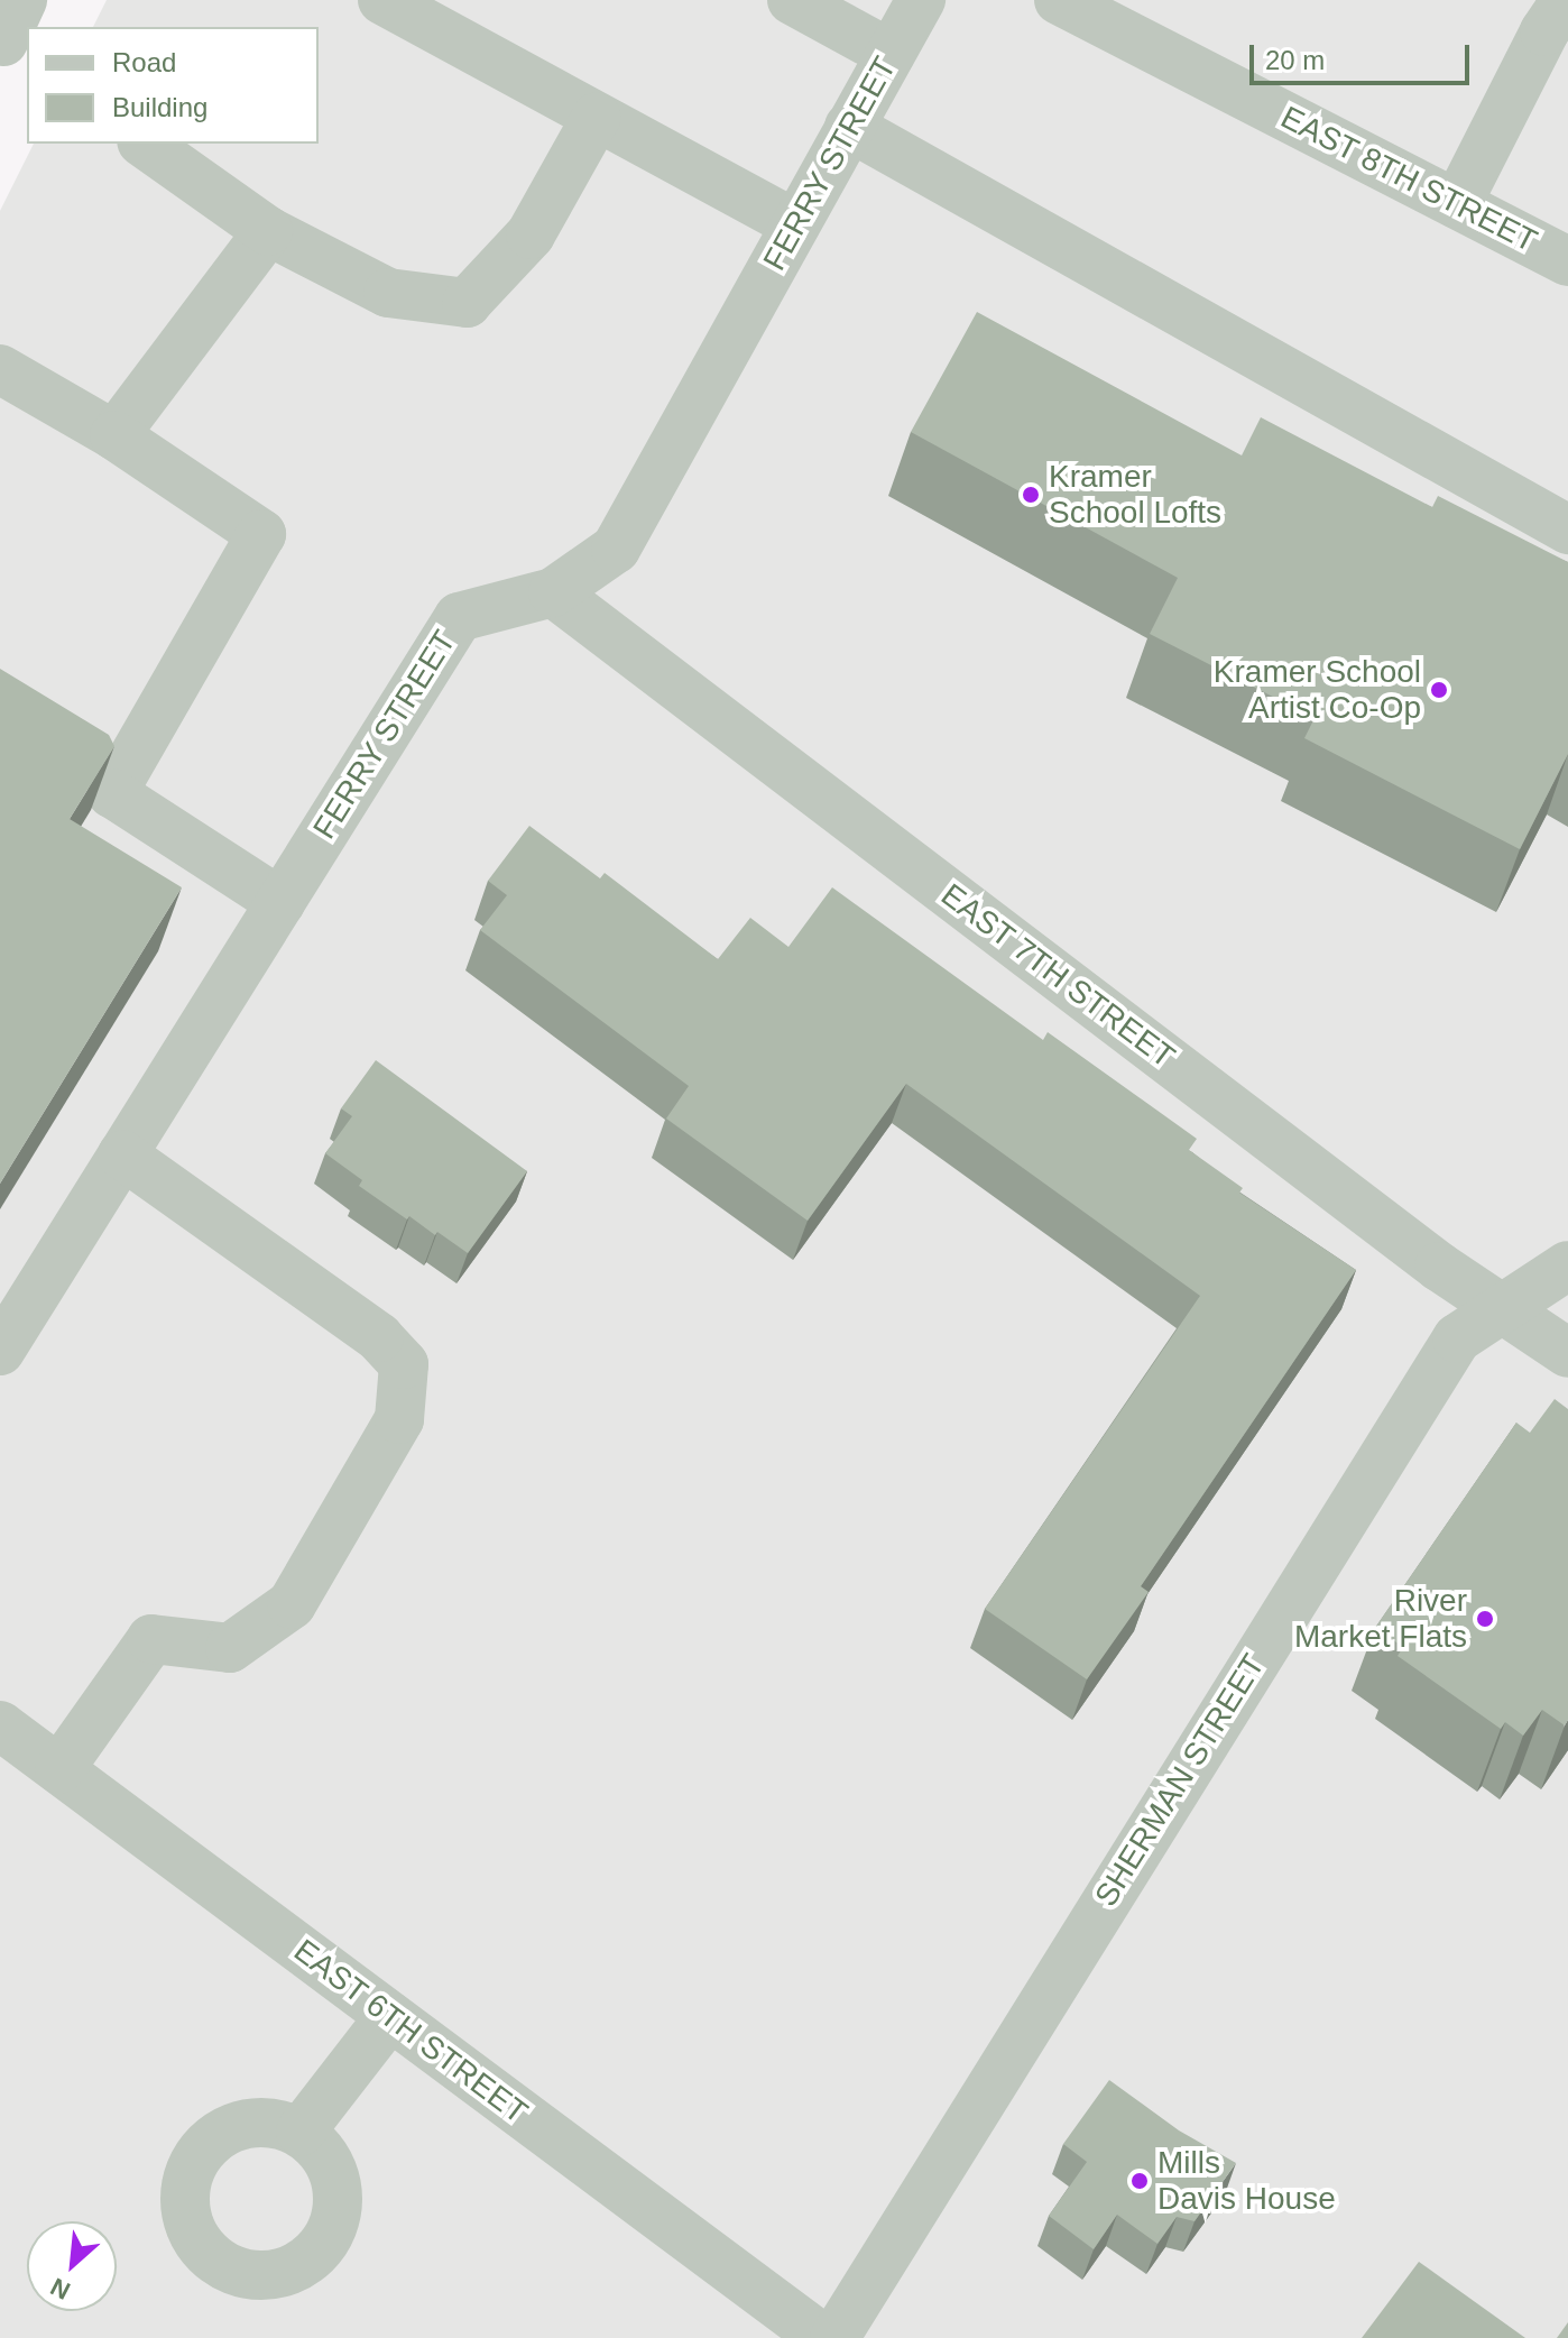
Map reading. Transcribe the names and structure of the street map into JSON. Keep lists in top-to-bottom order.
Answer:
{
  "streets": {
    "street": [
      "FERRY STREET",
      "EAST 8TH STREET",
      "EAST 7TH STREET",
      "SHERMAN STREET",
      "EAST 6TH STREET"
    ]
  },
  "crossings": [
    ["FERRY STREET", "EAST 7TH STREET"],
    ["EAST 7TH STREET", "SHERMAN STREET"]
  ],
  "places": [
    "Kramer School Lofts",
    "Kramer School Artist Co-Op",
    "River Market Flats",
    "Mills Davis House"
  ],
  "legend": ["Road", "Building"],
  "scale_bar": "20 m",
  "north": "bottom left"
}
